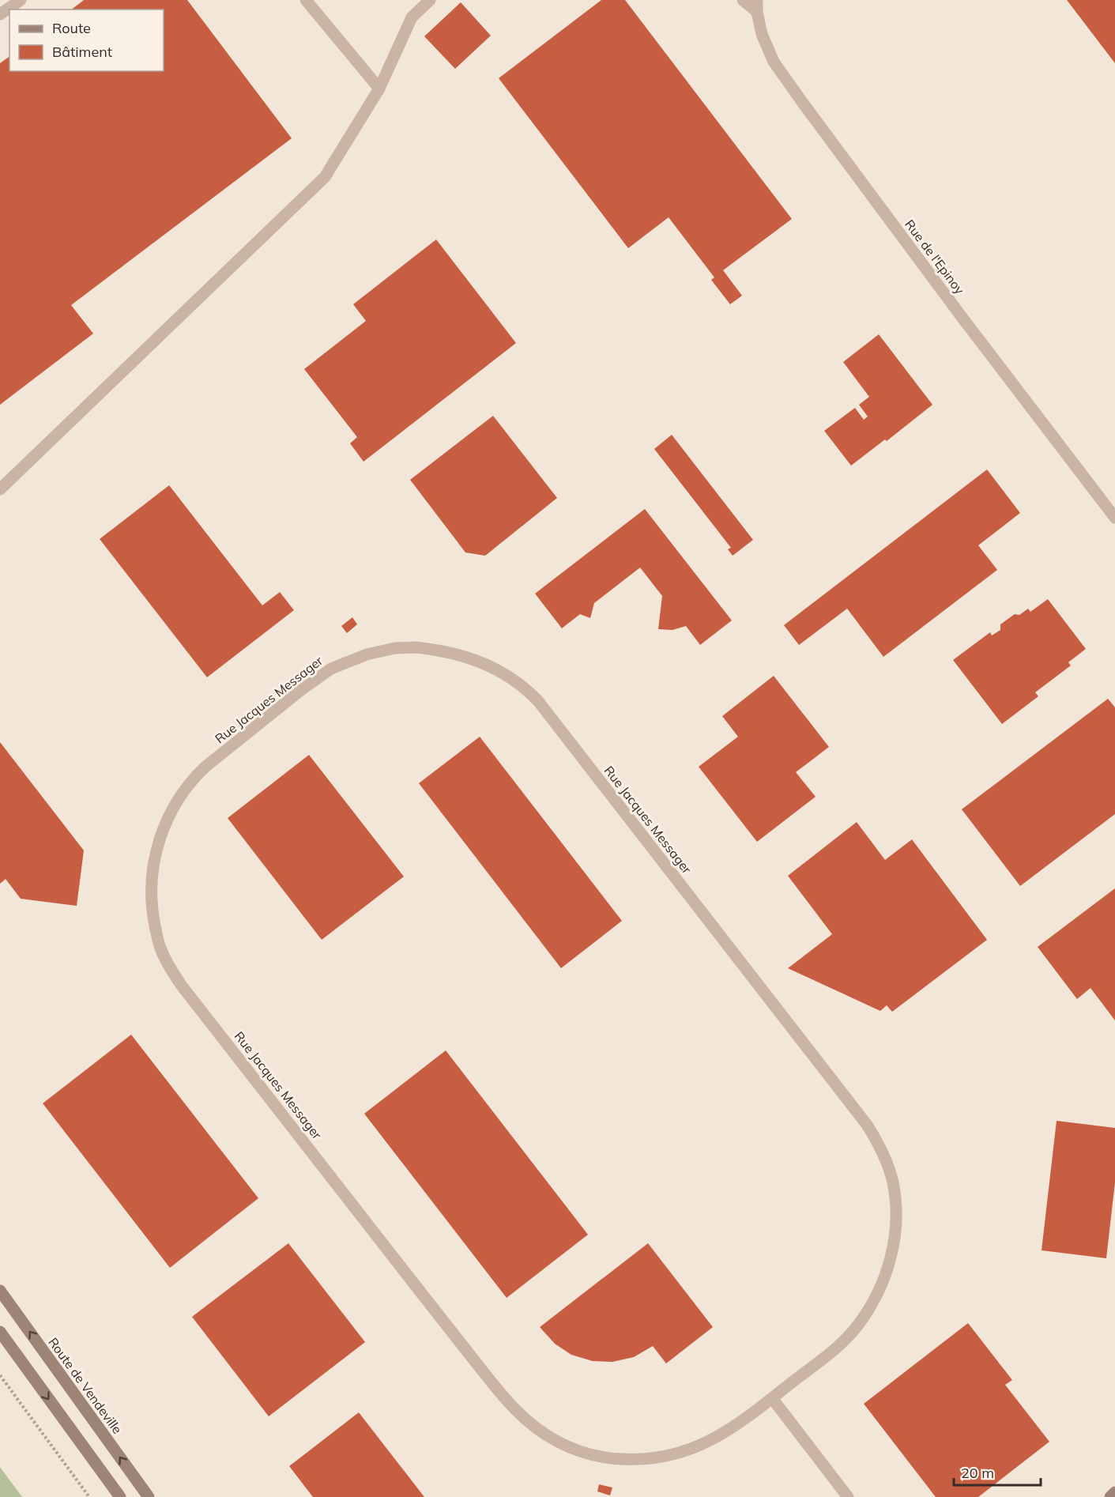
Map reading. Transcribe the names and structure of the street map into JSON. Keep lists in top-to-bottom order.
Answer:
{
  "streets": {
    "main road": ["Route de Vendeville"],
    "street": ["Rue de l'Epinoy", "Rue Jacques Messager"]
  },
  "legend": ["Route", "Bâtiment"],
  "scale_bar": "20 m"
}
